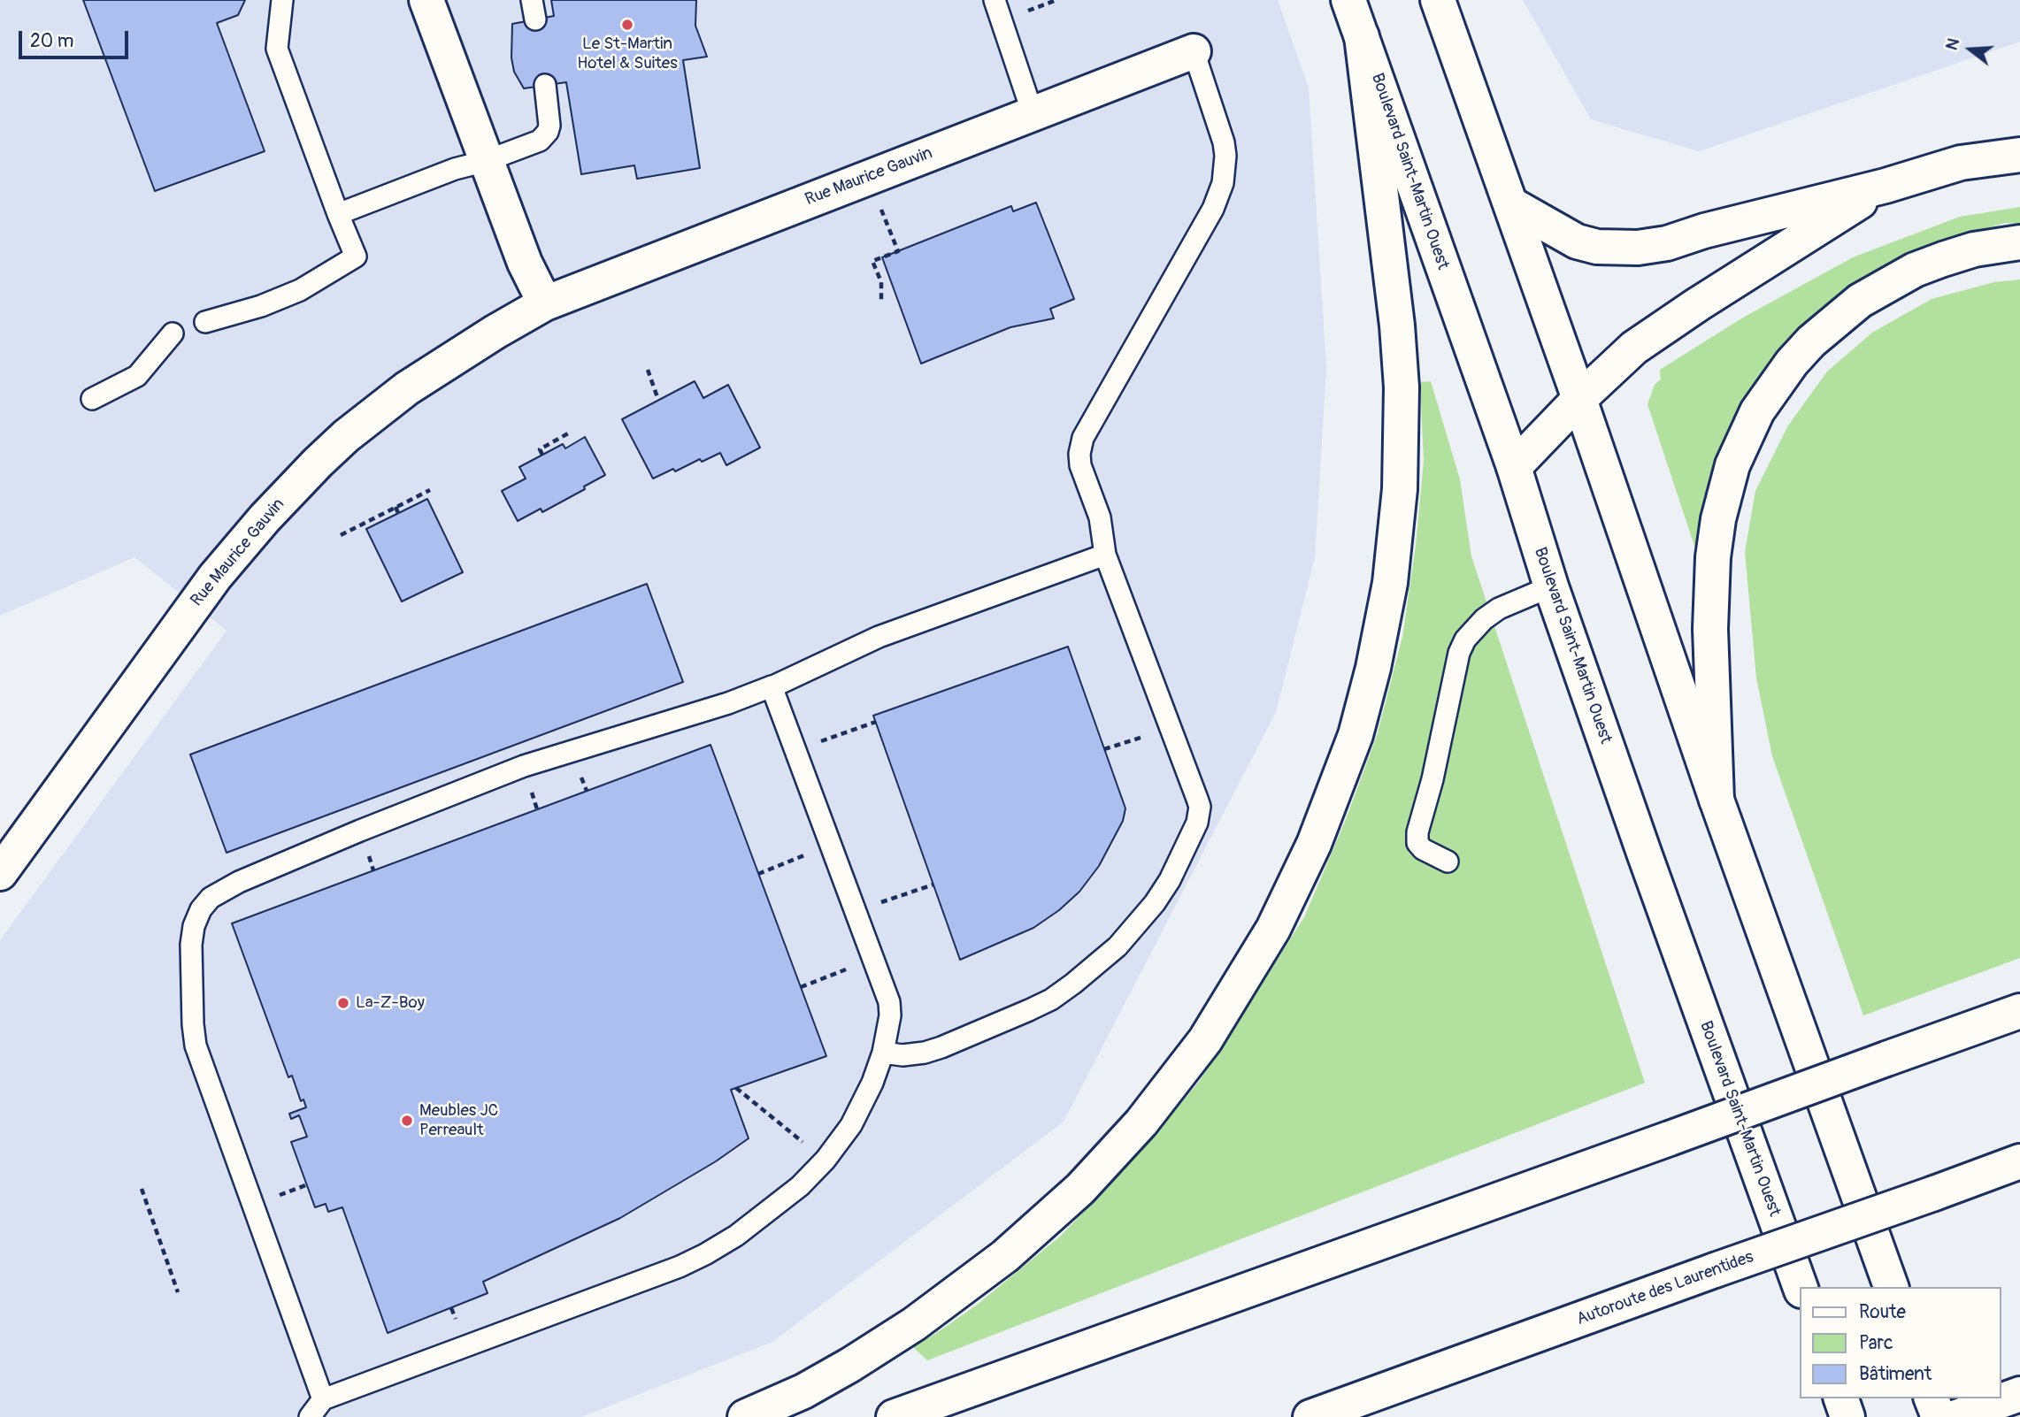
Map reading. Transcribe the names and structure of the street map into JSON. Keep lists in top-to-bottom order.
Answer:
{
  "streets": {
    "main road": ["Boulevard Saint-Martin Ouest", "Rue Maurice Gauvin", "Autoroute des Laurentides"]
  },
  "places": ["Le St-Martin Hotel & Suites", "La-Z-Boy", "Meubles JC Perreault"],
  "legend": ["Route", "Parc", "Bâtiment"],
  "scale_bar": "20 m",
  "north": "left"
}
